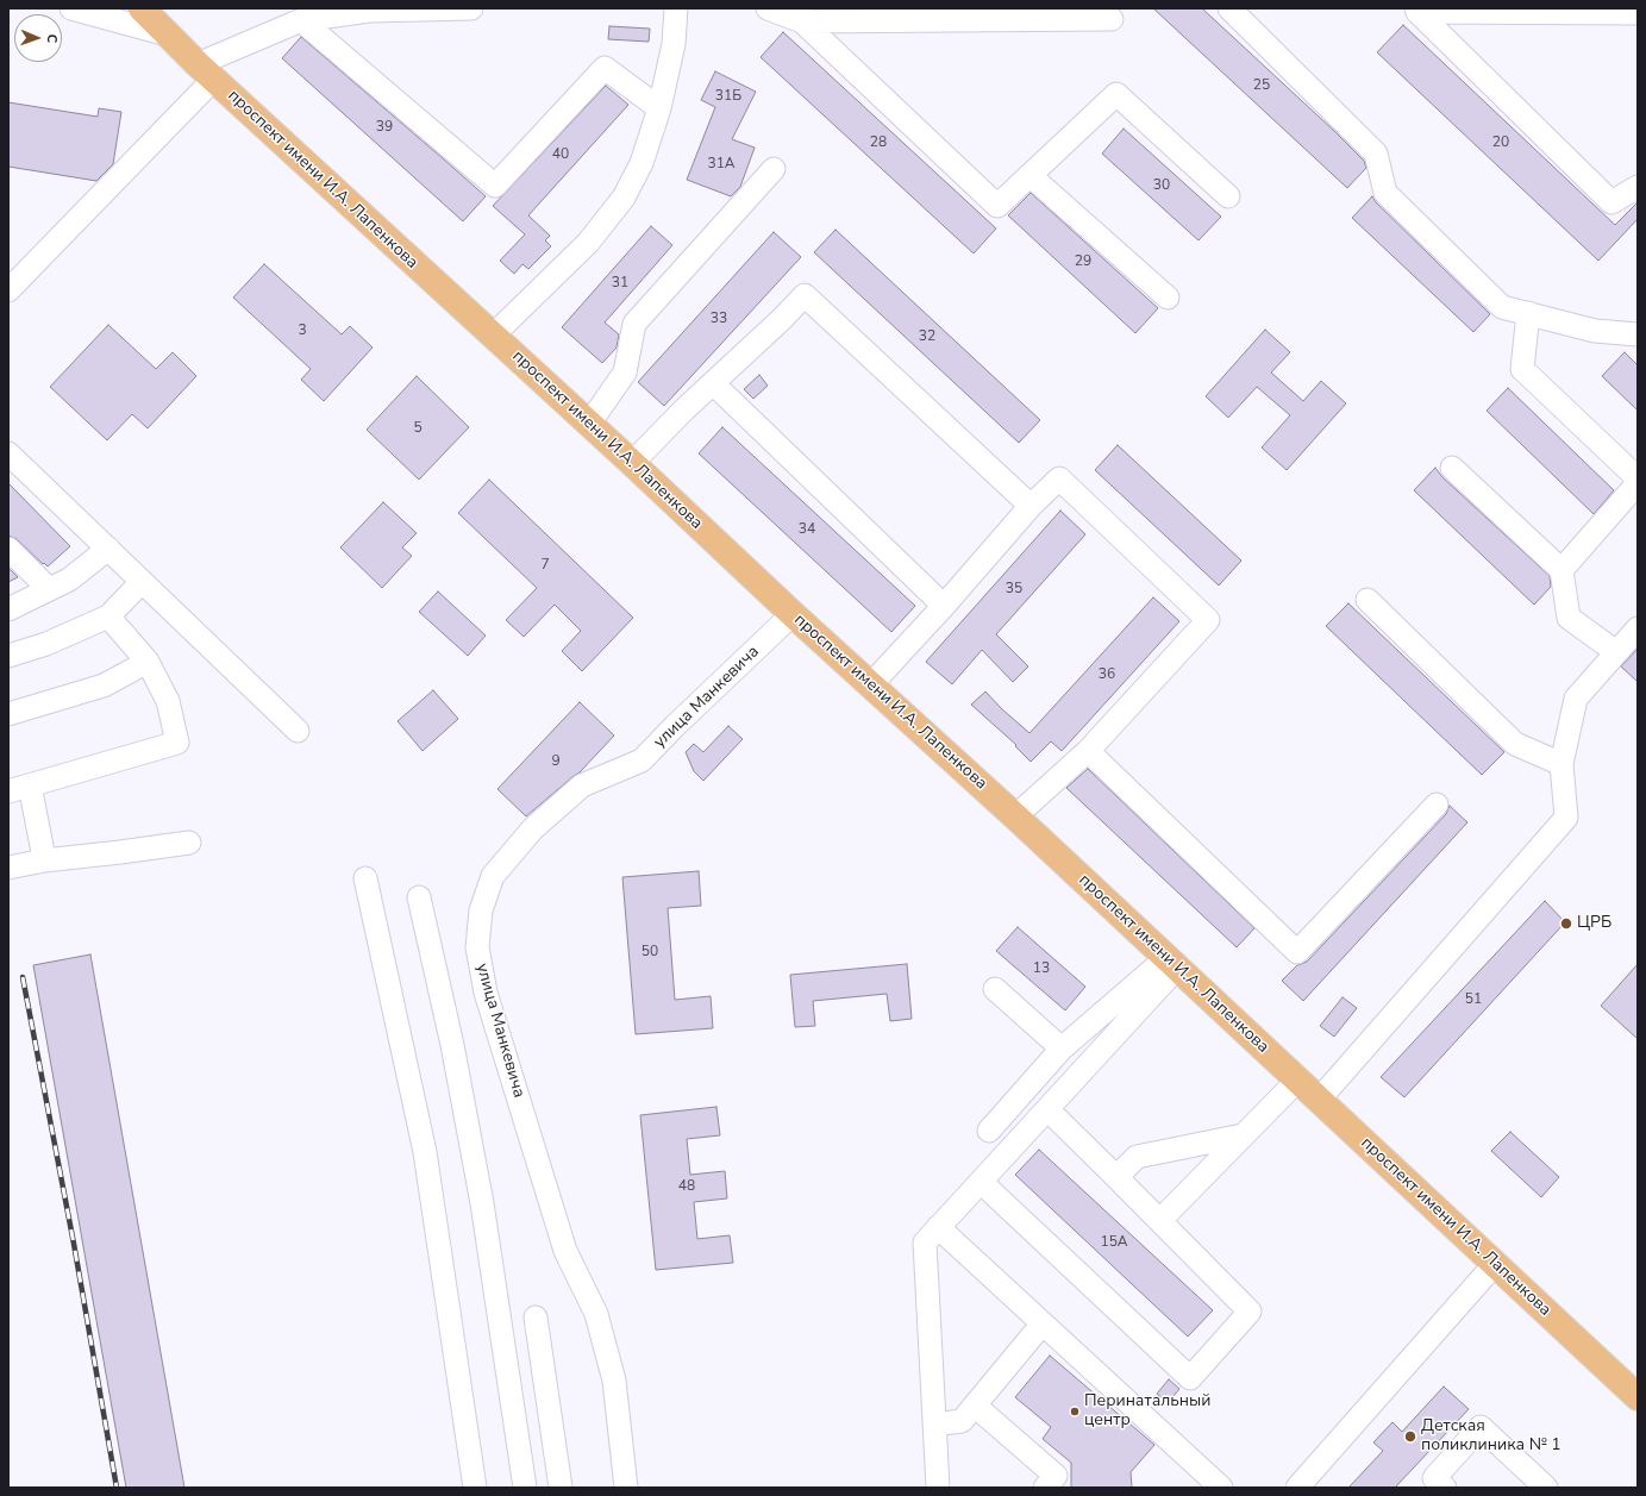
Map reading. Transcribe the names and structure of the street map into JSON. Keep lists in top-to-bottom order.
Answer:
{
  "streets": {
    "main road": ["проспект имени И.А. Лапенкова"],
    "street": ["улица Манкевича"]
  },
  "crossings": [
    ["проспект имени И.А. Лапенкова", "улица Манкевича"]
  ],
  "places": ["ЦРБ", "Перинатальный центр", "Детская поликлиника № 1"],
  "house_numbers": [
    "25",
    "31Б",
    "39",
    "28",
    "20",
    "40",
    "31А",
    "30",
    "29",
    "31",
    "33",
    "3",
    "32",
    "5",
    "34",
    "7",
    "35",
    "36",
    "9",
    "50",
    "13",
    "51",
    "48",
    "15А"
  ],
  "north": "right"
}
